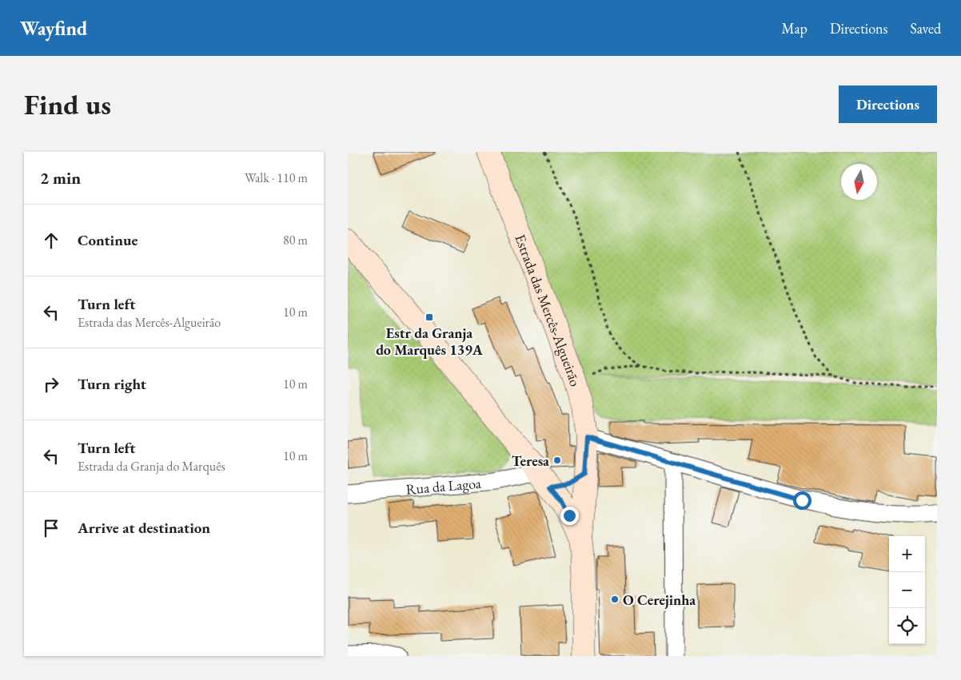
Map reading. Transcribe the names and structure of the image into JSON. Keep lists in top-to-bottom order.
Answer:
{
  "streets": {
    "main road": ["Estrada das Mercês-Algueirão"],
    "street": ["Rua da Lagoa"]
  },
  "places": {
    "transit": ["Estr da Granja do Marquês 139A"],
    "other": ["Teresa", "O Cerejinha"]
  },
  "north": "bottom",
  "page": {
    "header": "Wayfind",
    "nav": ["Map", "Directions", "Saved"],
    "buttons": "Directions",
    "title": "Find us",
    "heading": ["2 min", "Walk · 110 m"],
    "list": [
      ["Continue", "80 m"],
      ["Turn left", "Estrada das Mercês-Algueirão", "10 m"],
      ["Turn right", "10 m"],
      ["Turn left", "Estrada da Granja do Marquês", "10 m"],
      "Arrive at destination"
    ],
    "map_buttons": ["+", "−"]
  }
}
